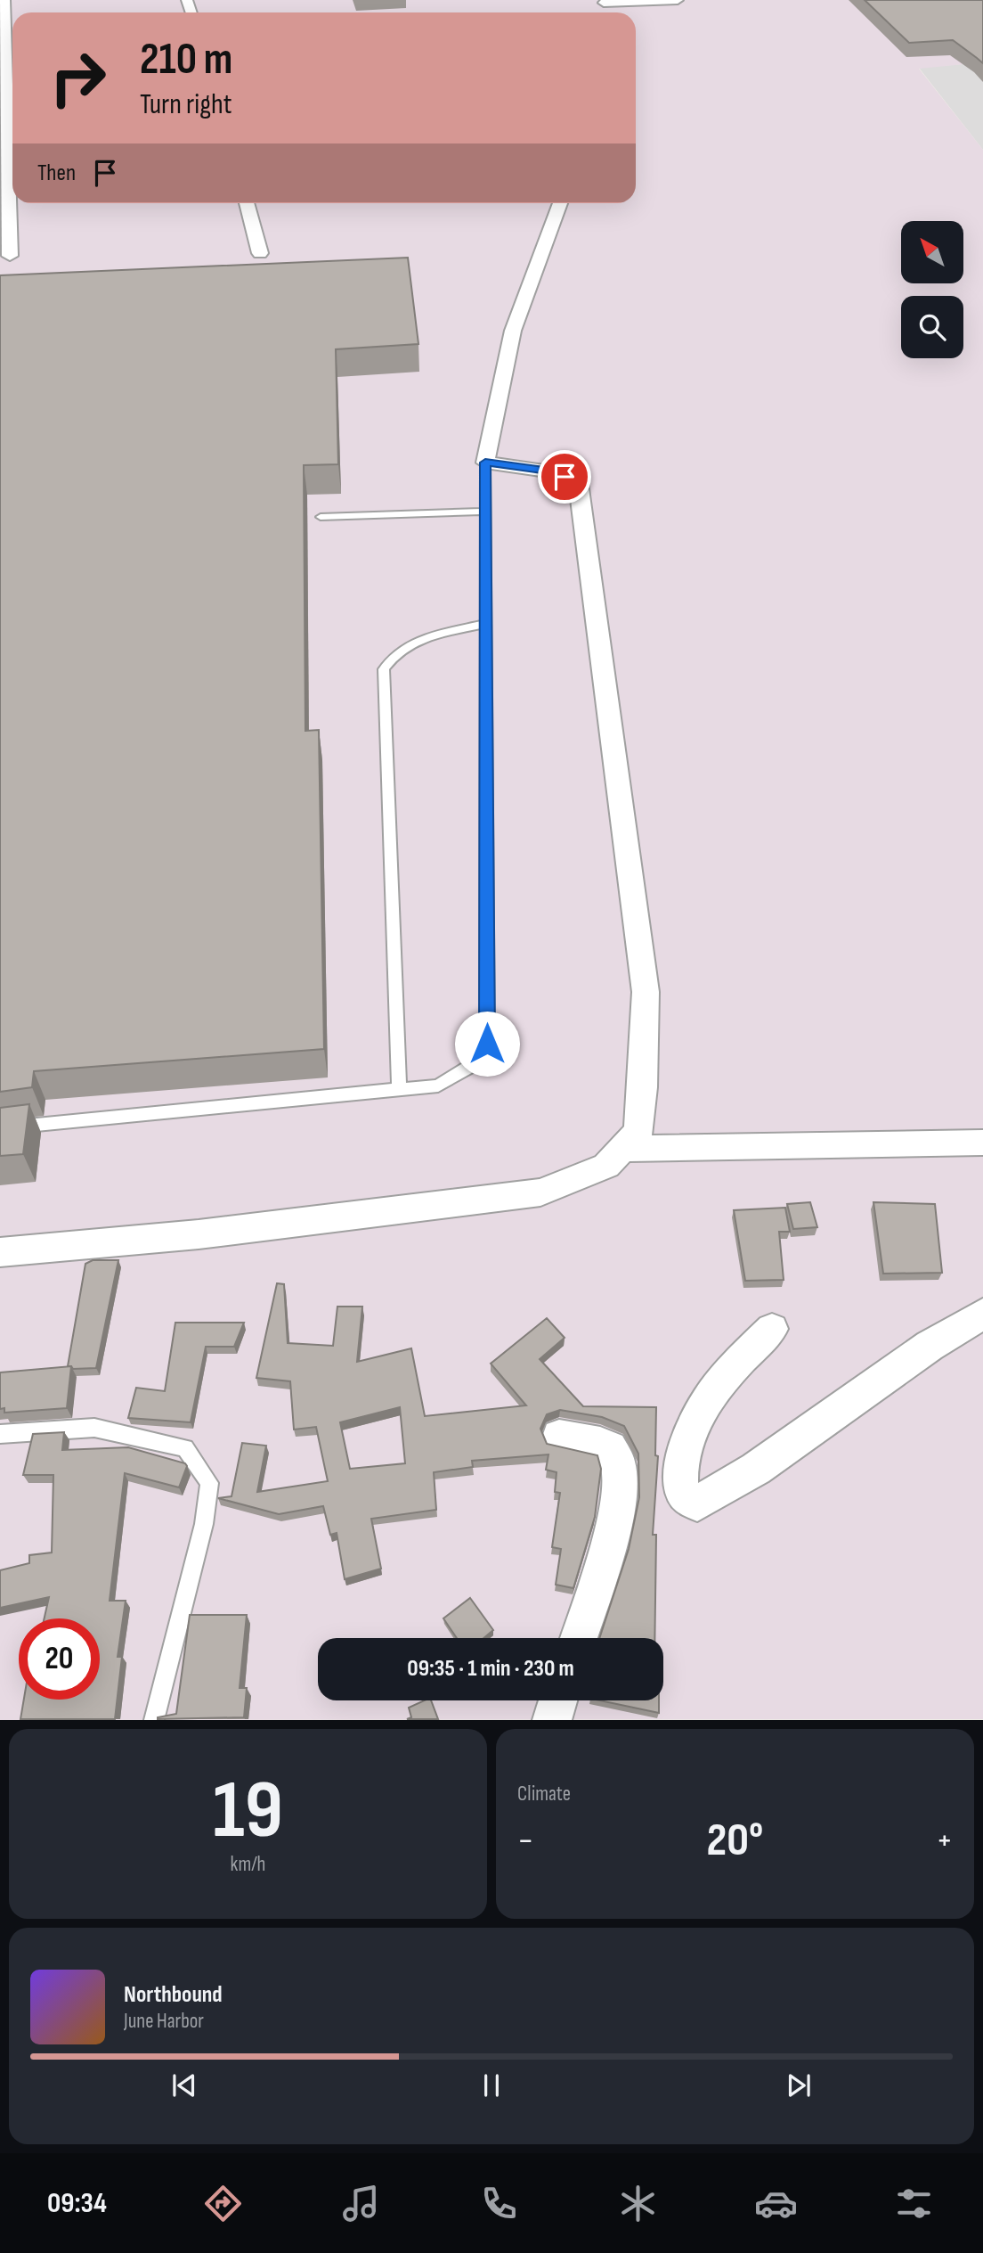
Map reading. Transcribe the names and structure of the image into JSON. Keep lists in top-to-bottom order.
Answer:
{
  "north": "top left",
  "page": {
    "turn": ["210 m", "Turn right"],
    "then": "Then",
    "limit": "20",
    "trip": "09:35 · 1 min · 230 m",
    "tile": [
      ["19", "km/h"],
      "Climate"
    ],
    "heat": ["−", "20°", "+"],
    "song": ["Northbound", "June Harbor"],
    "tabs": "09:34"
  }
}
